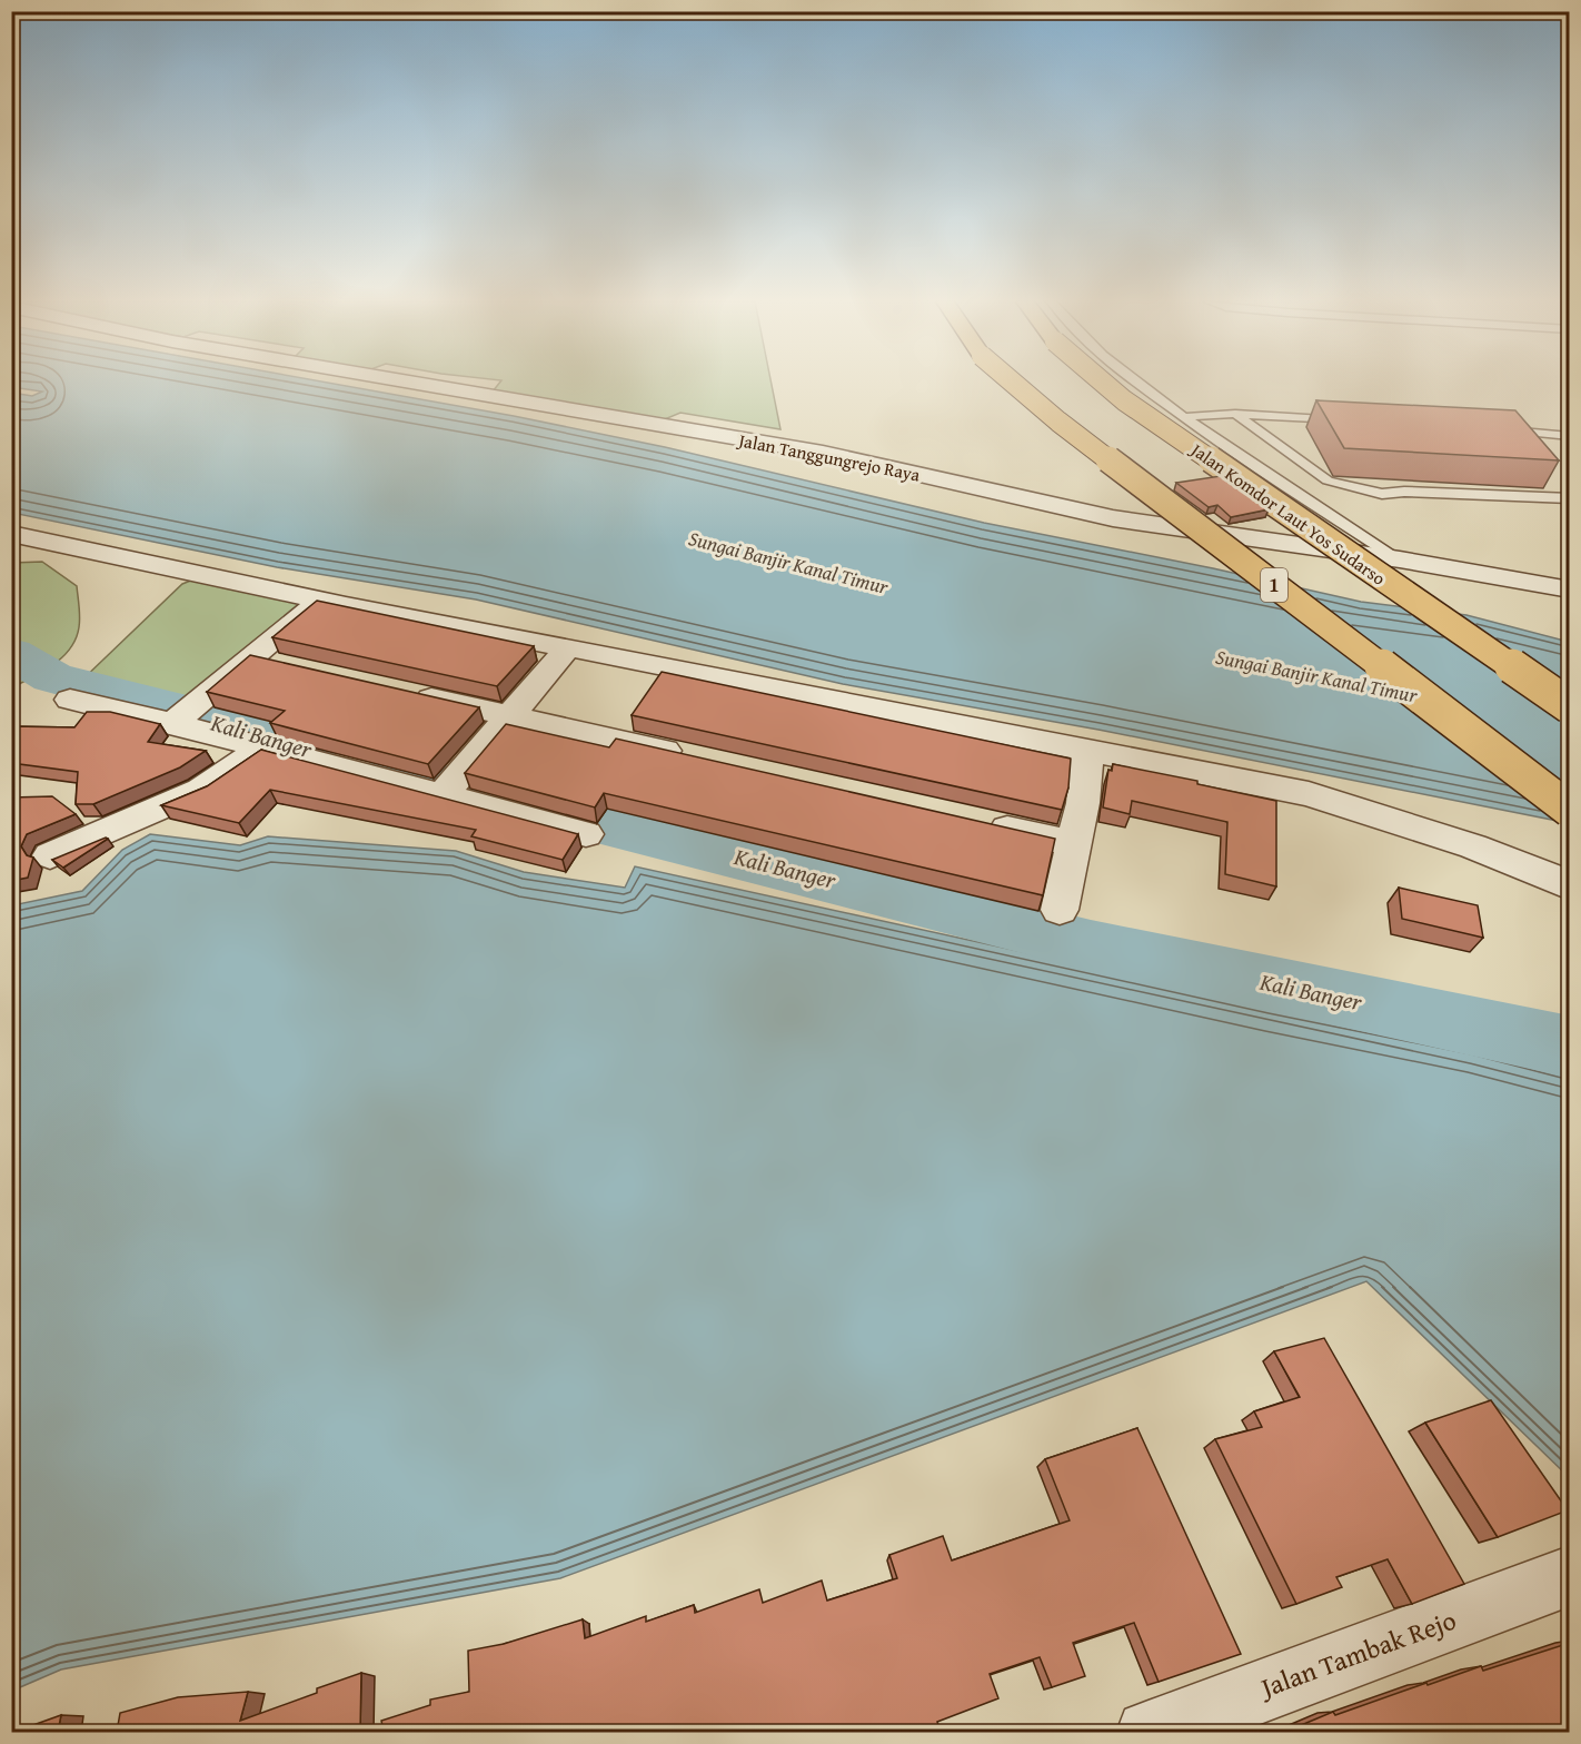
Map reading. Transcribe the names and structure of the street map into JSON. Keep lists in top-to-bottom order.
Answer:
{
  "streets": {
    "highway": ["Jalan Komdor Laut Yos Sudarso", "1"],
    "street": ["Jalan Tanggungrejo Raya", "Jalan Tambak Rejo"]
  },
  "water": ["Sungai Banjir Kanal Timur", "Kali Banger"]
}
